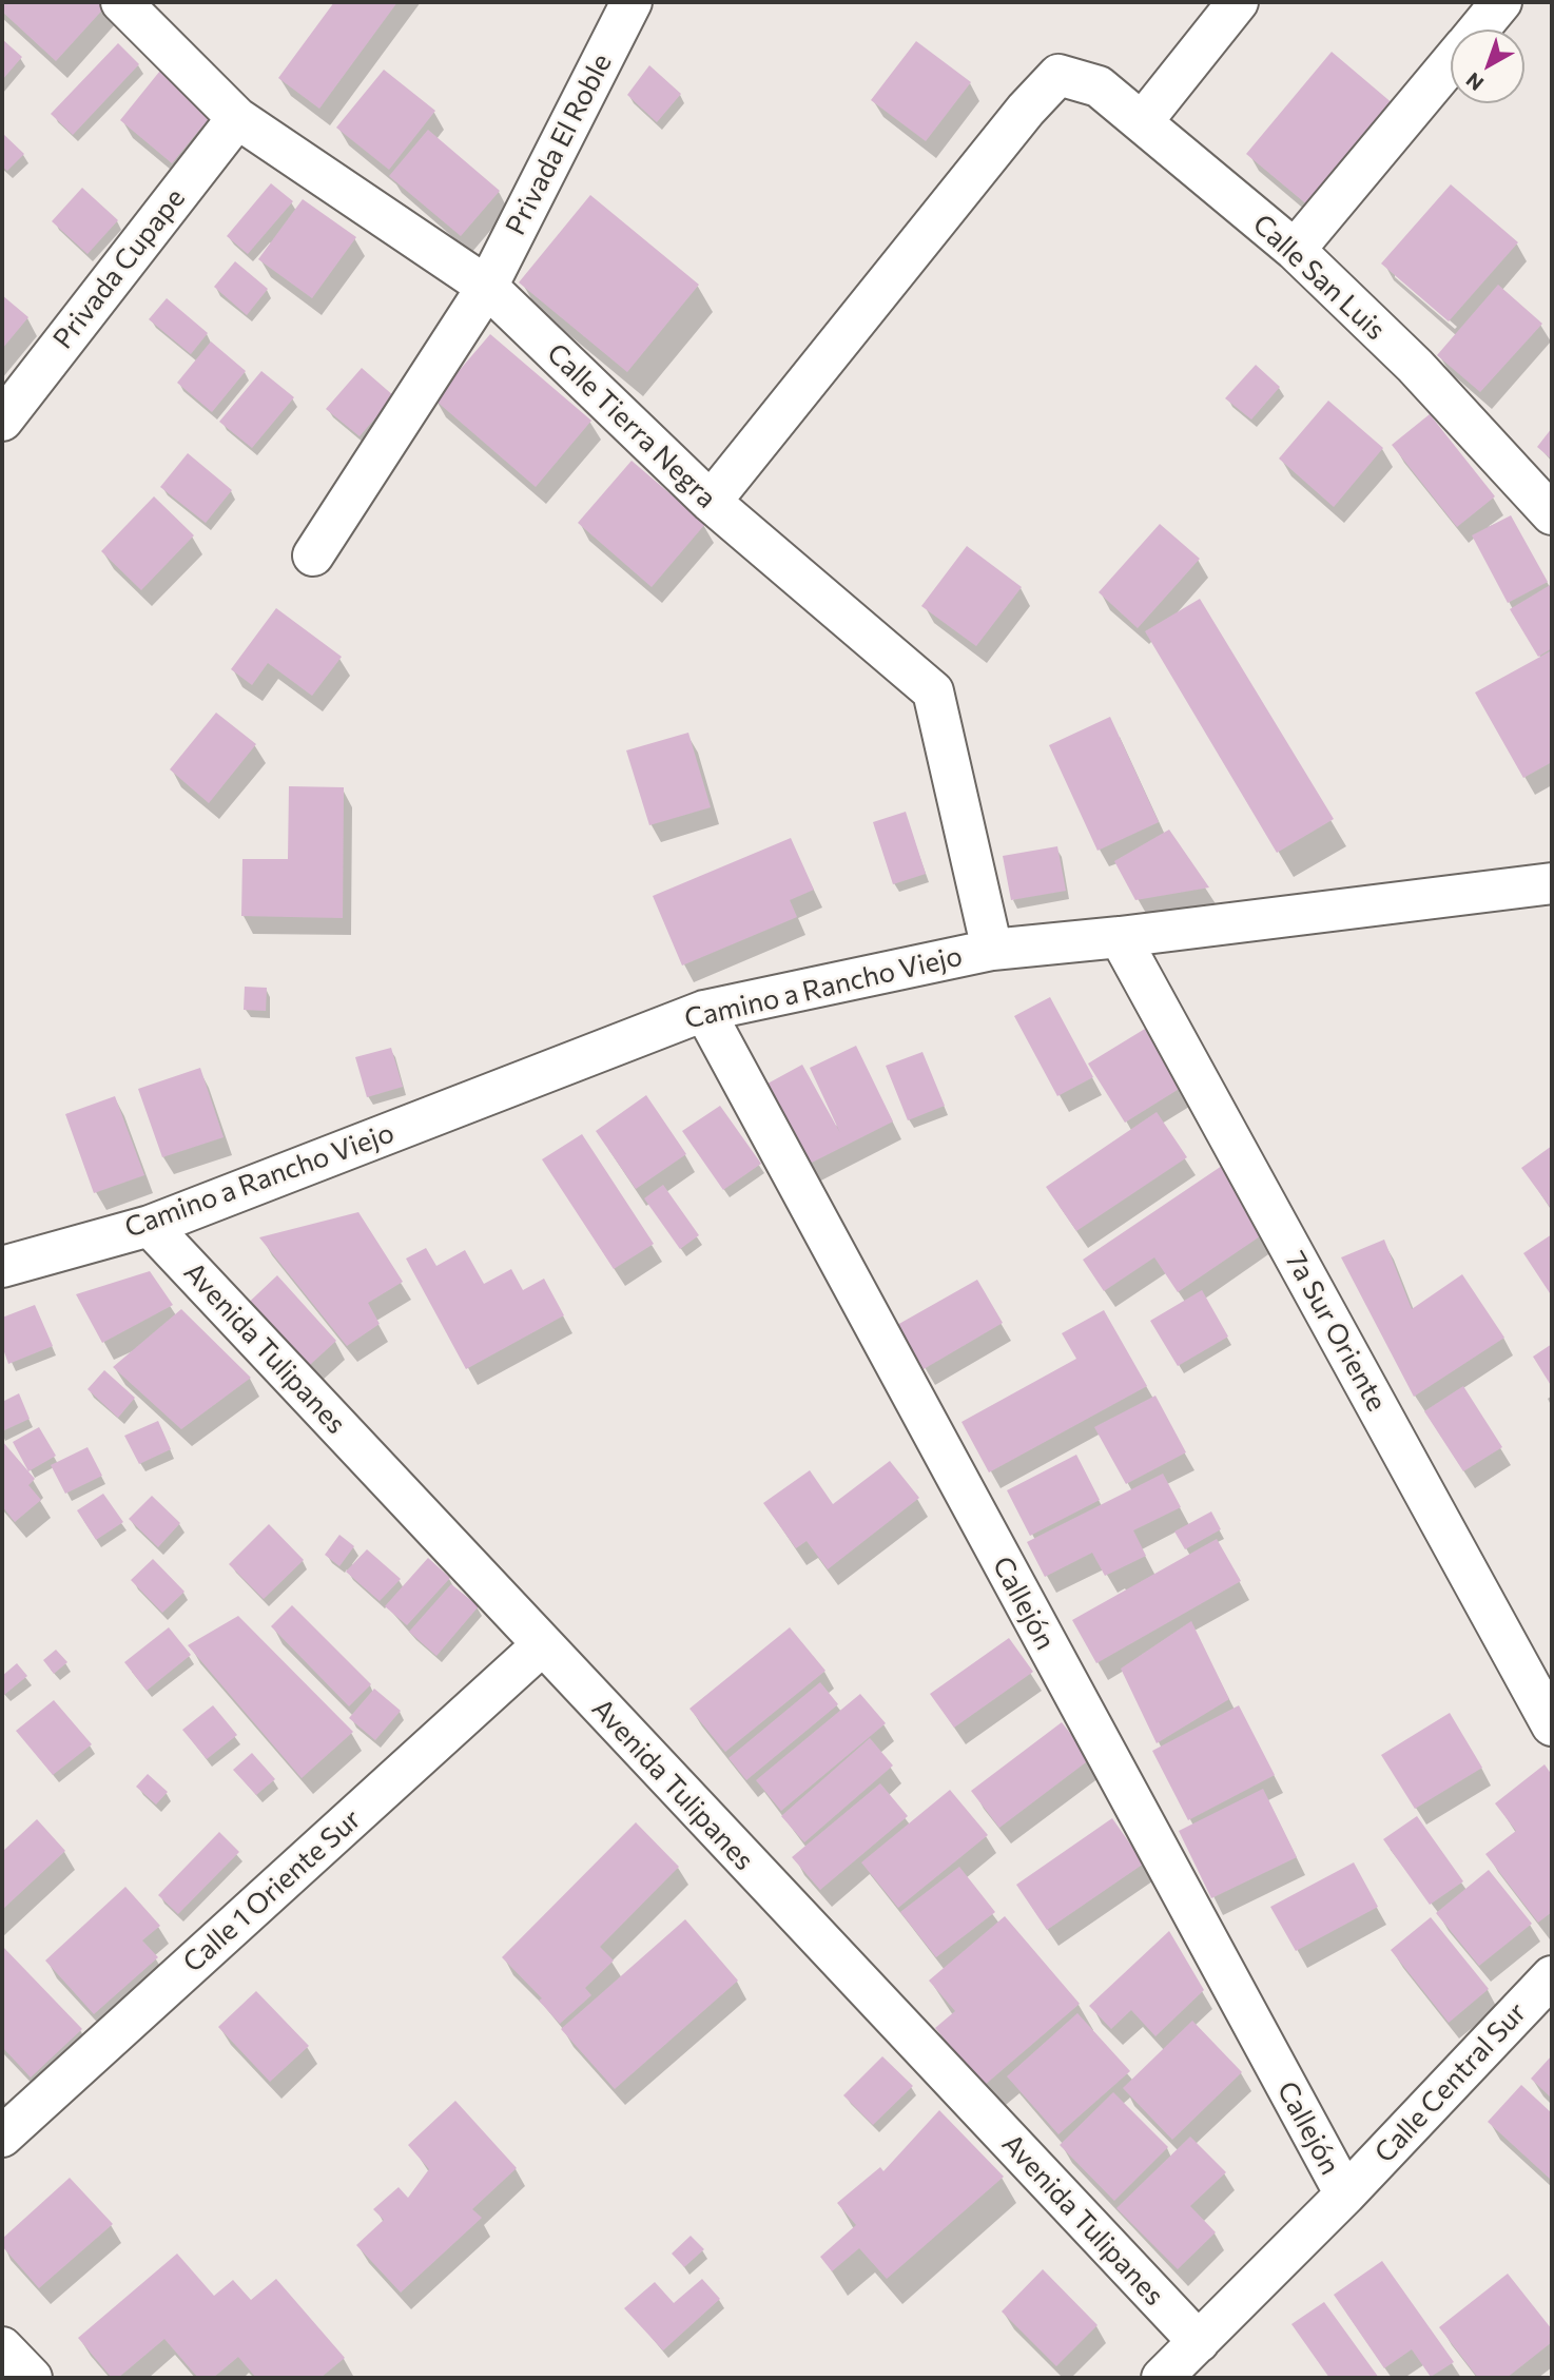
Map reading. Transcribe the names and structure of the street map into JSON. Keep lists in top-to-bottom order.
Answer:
{
  "streets": {
    "street": [
      "Privada El Roble",
      "Privada Cupape",
      "Calle San Luis",
      "Calle Tierra Negra",
      "Camino a Rancho Viejo",
      "7a Sur Oriente",
      "Avenida Tulipanes",
      "Callejón",
      "Calle 1 Oriente Sur",
      "Calle Central Sur"
    ]
  },
  "crossings": [
    ["Privada El Roble", "Calle Tierra Negra"],
    ["Privada Cupape", "Calle Tierra Negra"],
    ["Calle San Luis", "Calle Tierra Negra"],
    ["Calle Tierra Negra", "Camino a Rancho Viejo"],
    ["Camino a Rancho Viejo", "7a Sur Oriente"],
    ["Camino a Rancho Viejo", "Avenida Tulipanes"],
    ["Camino a Rancho Viejo", "Callejón"],
    ["Avenida Tulipanes", "Calle 1 Oriente Sur"],
    ["Avenida Tulipanes", "Calle Central Sur"],
    ["Callejón", "Calle Central Sur"]
  ],
  "north": "bottom left"
}
